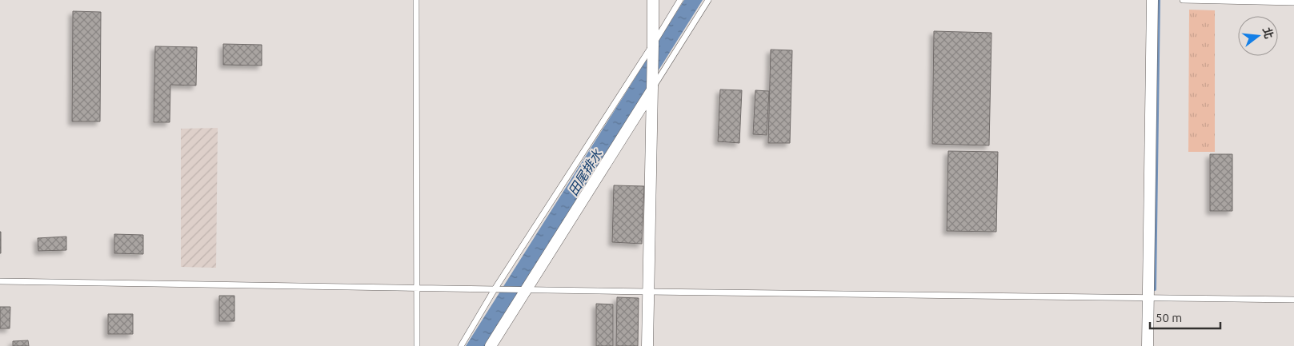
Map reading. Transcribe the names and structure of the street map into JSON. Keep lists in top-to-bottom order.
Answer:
{
  "water": ["田尾排水"],
  "scale_bar": "50 m",
  "north": "right"
}
